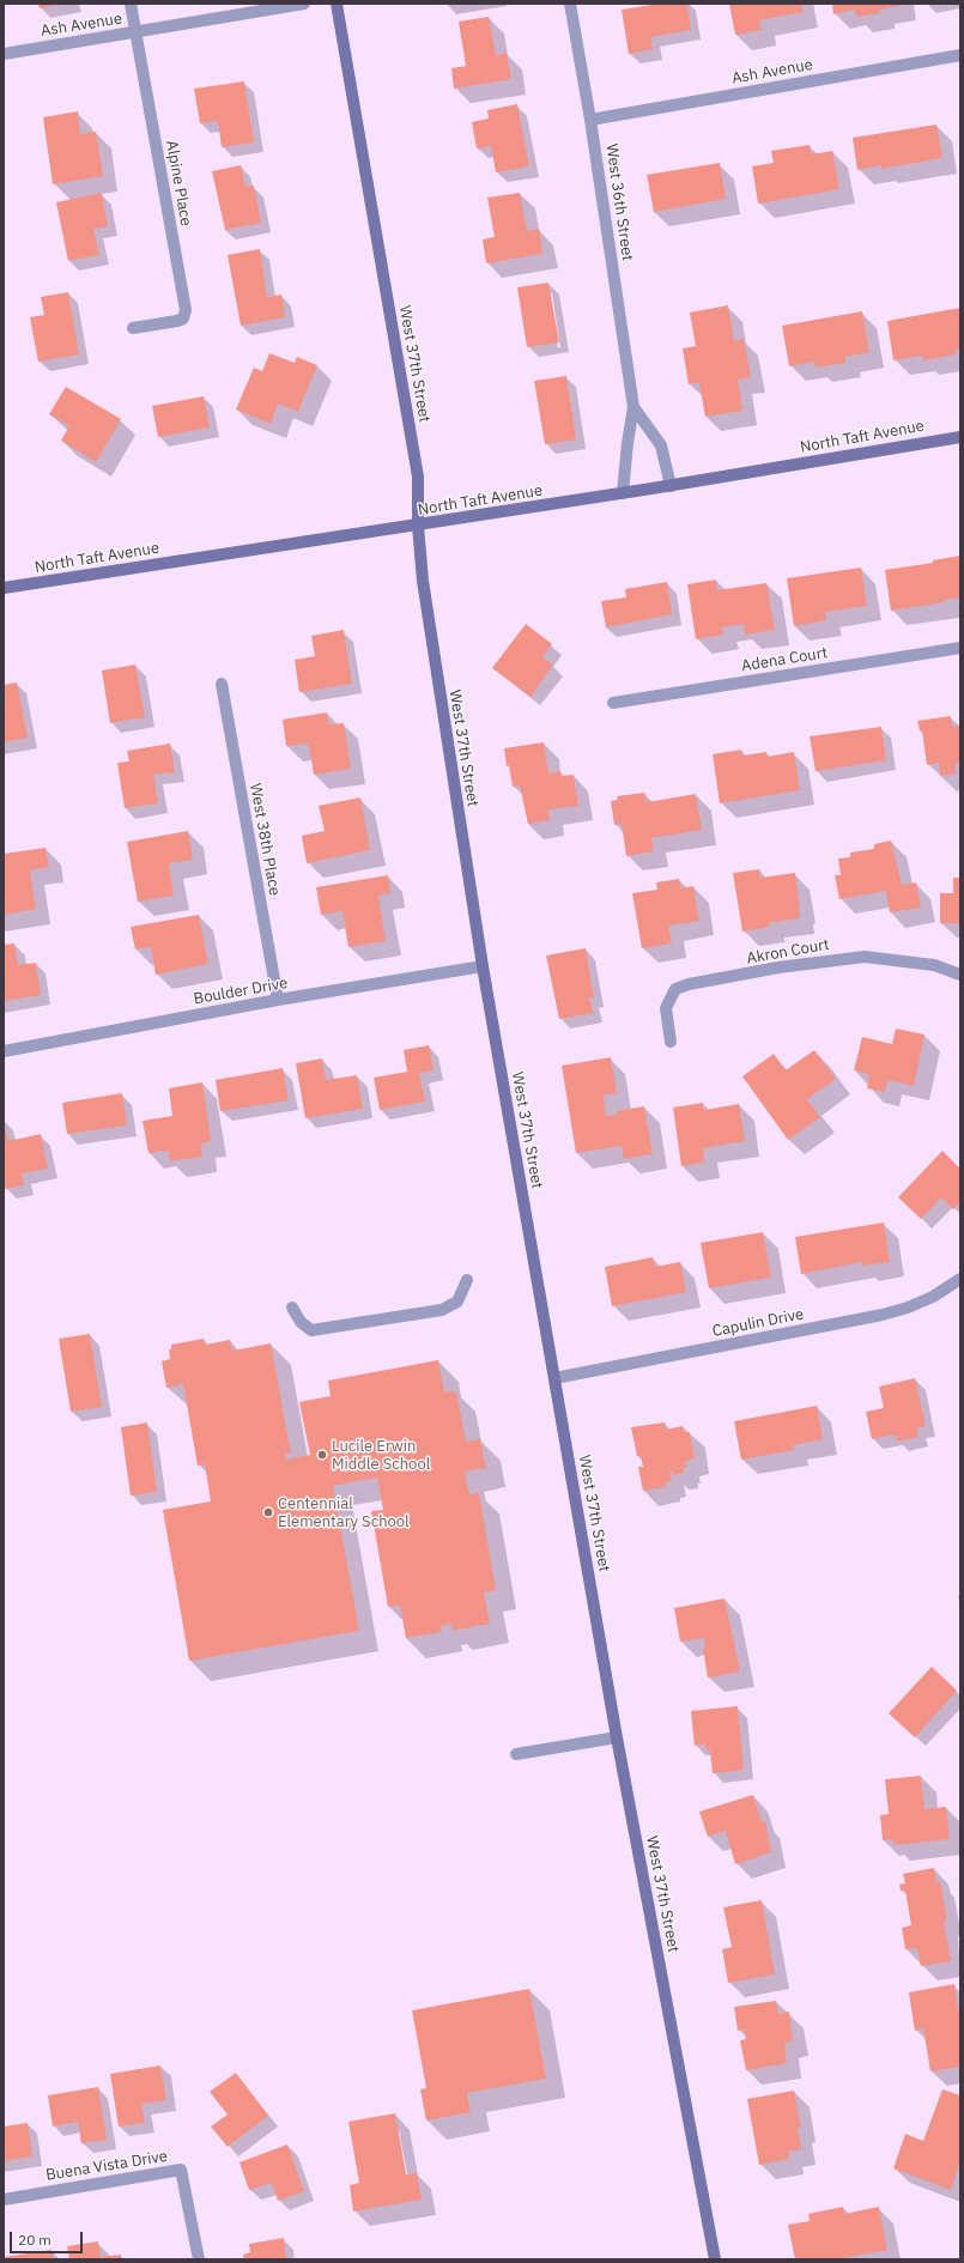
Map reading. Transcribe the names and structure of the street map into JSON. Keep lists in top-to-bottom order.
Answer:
{
  "streets": {
    "street": [
      "Ash Avenue",
      "Alpine Place",
      "West 36th Street",
      "West 37th Street",
      "North Taft Avenue",
      "Adena Court",
      "West 38th Place",
      "Akron Court",
      "Boulder Drive",
      "Capulin Drive",
      "Buena Vista Drive"
    ]
  },
  "crossings": [
    ["Ash Avenue", "Alpine Place"],
    ["Ash Avenue", "West 36th Street"],
    ["West 36th Street", "North Taft Avenue"],
    ["West 37th Street", "North Taft Avenue"],
    ["West 37th Street", "Boulder Drive"],
    ["West 37th Street", "Capulin Drive"],
    ["West 38th Place", "Boulder Drive"]
  ],
  "places": ["Lucile Erwin Middle School", "Centennial Elementary School"],
  "scale_bar": "20 m"
}
